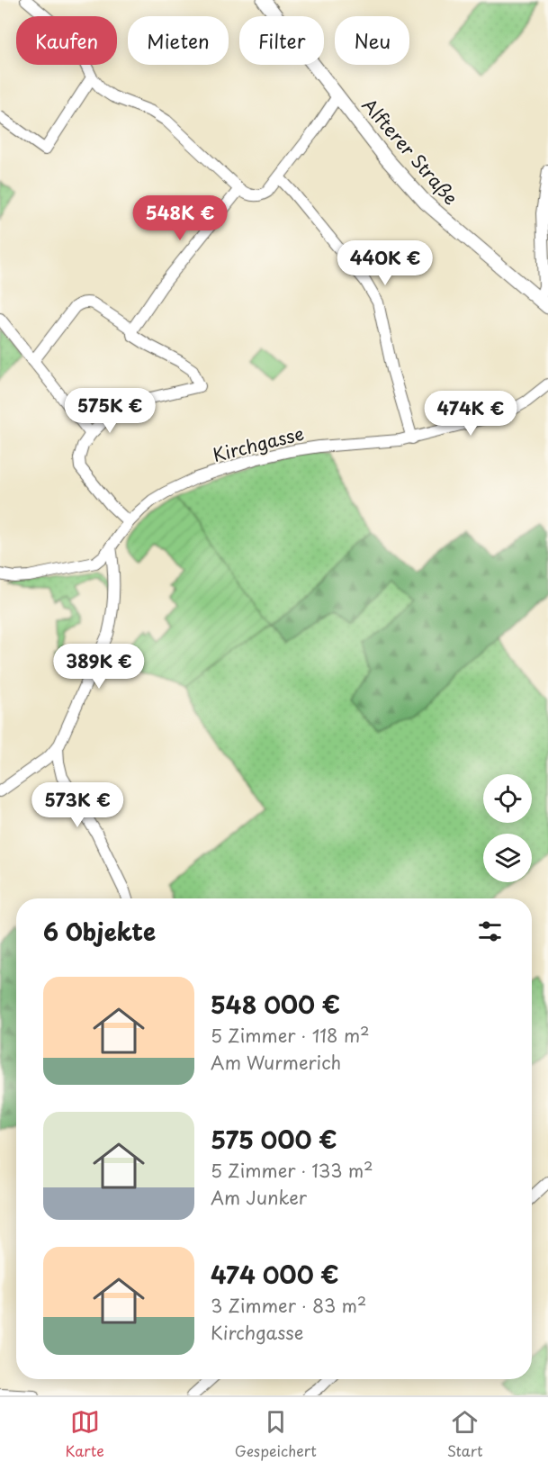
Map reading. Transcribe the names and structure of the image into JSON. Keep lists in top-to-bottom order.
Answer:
{
  "streets": {
    "street": ["Alfterer Straße", "Kirchgasse"]
  },
  "page": {
    "chip": [
      "Kaufen",
      "Mieten",
      "Filter",
      "Neu"
    ],
    "price": [
      "548K €",
      "440K €",
      "575K €",
      "474K €",
      "389K €",
      "573K €"
    ],
    "heading": "6 Objekte",
    "list": [
      {
        "name": "548 000 €",
        "note": "5 Zimmer · 118 m² · Am Wurmerich"
      },
      {
        "name": "575 000 €",
        "note": "5 Zimmer · 133 m² · Am Junker"
      },
      {
        "name": "474 000 €",
        "note": "3 Zimmer · 83 m² · Kirchgasse"
      }
    ],
    "tabs": ["Karte", "Gespeichert", "Start"]
  }
}
